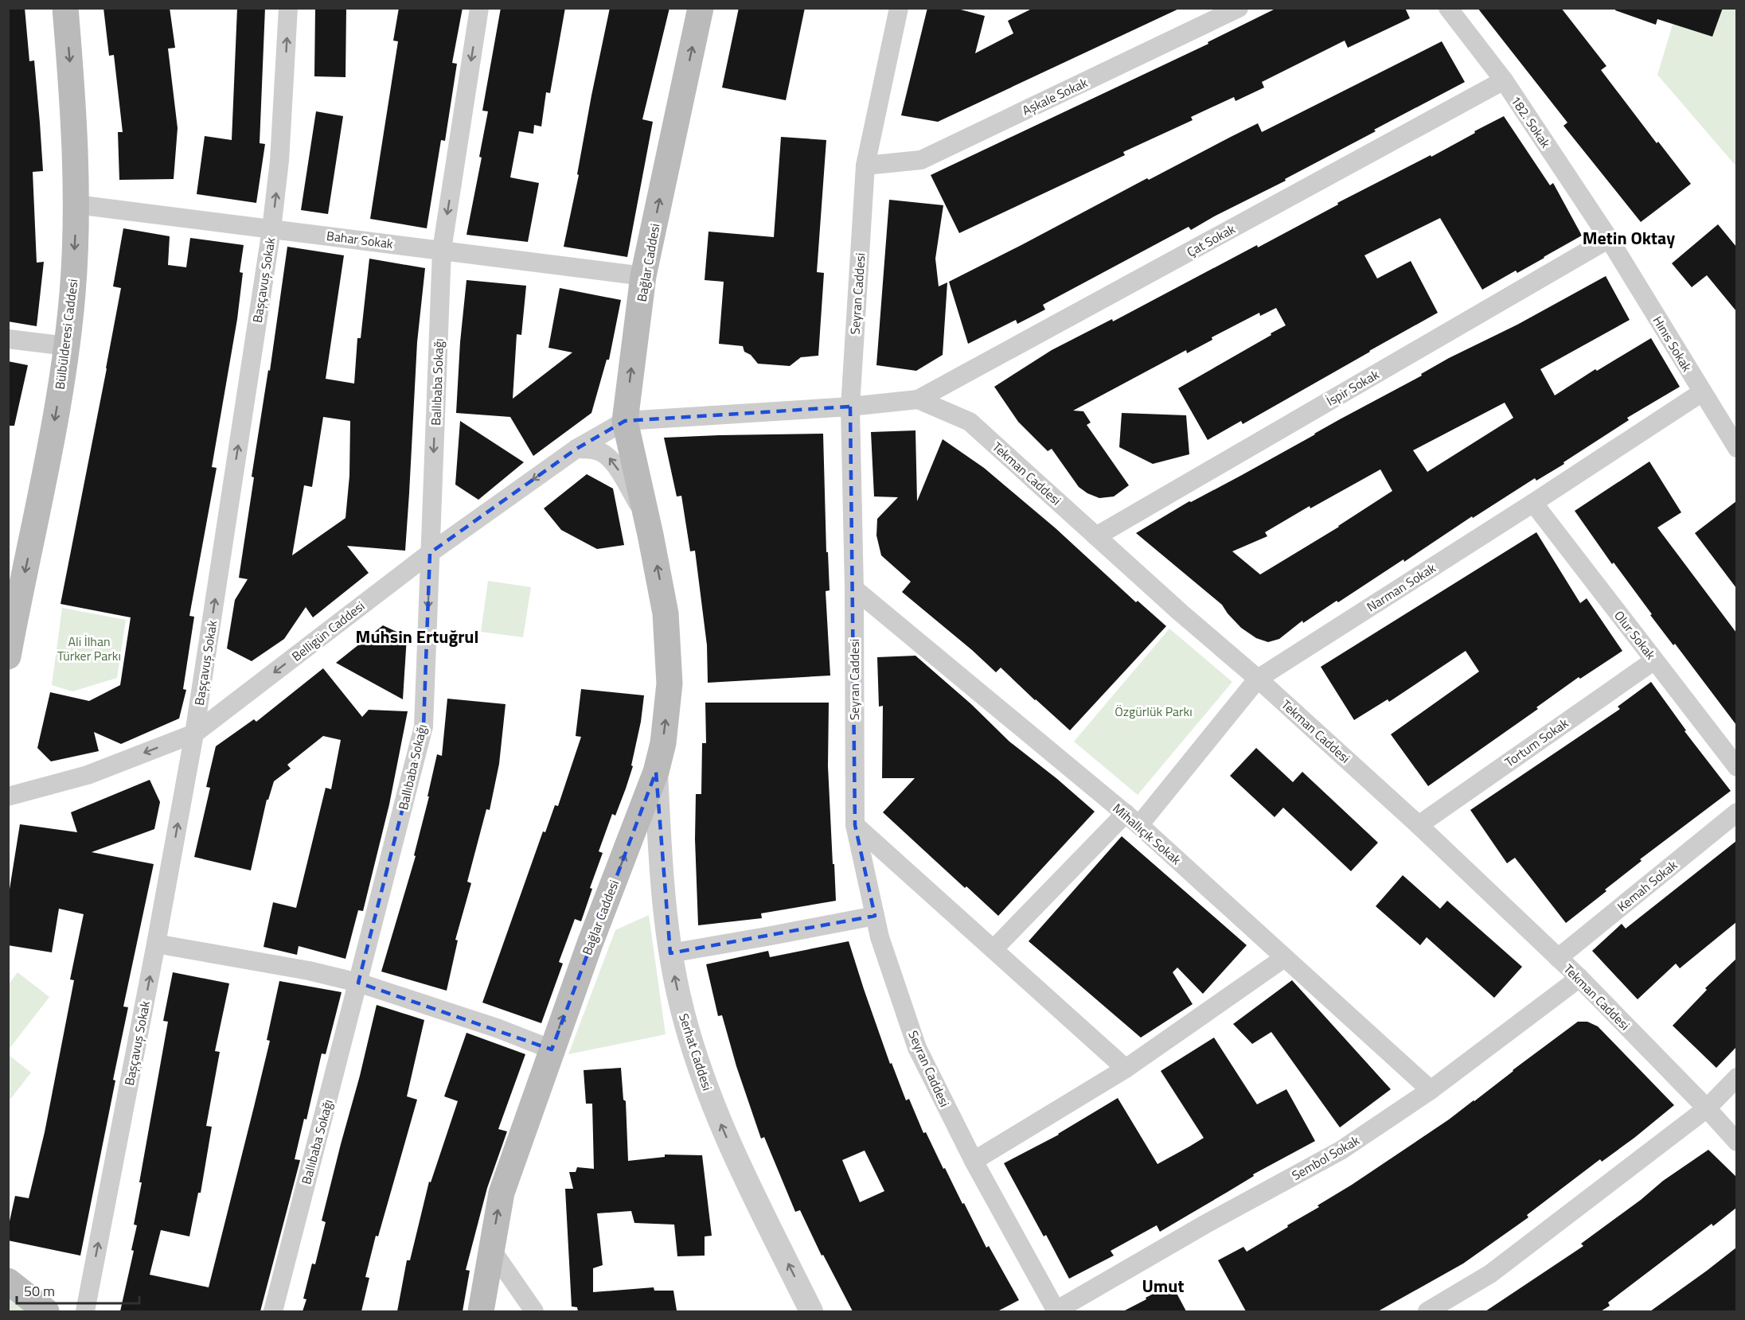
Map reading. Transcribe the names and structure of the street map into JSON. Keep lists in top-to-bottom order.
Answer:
{
  "streets": {
    "main road": ["Bağlar Caddesi", "Bülbülderesi Caddesi"],
    "street": [
      "Aşkale Sokak",
      "182. Sokak",
      "Bahar Sokak",
      "Çat Sokak",
      "Başçavuş Sokak",
      "Seyran Caddesi",
      "Hınıs Sokak",
      "Ballıbaba Sokağı",
      "İspir Sokak",
      "Tekman Caddesi",
      "Narman Sokak",
      "Belligün Caddesi",
      "Olur Sokak",
      "Tortum Sokak",
      "Mihallıçık Sokak",
      "Kemah Sokak",
      "Serhat Caddesi",
      "Sembol Sokak"
    ]
  },
  "crossings": [
    ["Aşkale Sokak", "Seyran Caddesi"],
    ["182. Sokak", "Çat Sokak"],
    ["182. Sokak", "Hınıs Sokak"],
    ["182. Sokak", "İspir Sokak"],
    ["Bahar Sokak", "Bağlar Caddesi"],
    ["Bahar Sokak", "Başçavuş Sokak"],
    ["Bahar Sokak", "Bülbülderesi Caddesi"],
    ["Bahar Sokak", "Ballıbaba Sokağı"],
    ["Çat Sokak", "Tekman Caddesi"],
    ["Bağlar Caddesi", "Tekman Caddesi"],
    ["Bağlar Caddesi", "Belligün Caddesi"],
    ["Bağlar Caddesi", "Serhat Caddesi"],
    ["Başçavuş Sokak", "Belligün Caddesi"],
    ["Seyran Caddesi", "Tekman Caddesi"],
    ["Seyran Caddesi", "Mihallıçık Sokak"],
    ["Seyran Caddesi", "Sembol Sokak"],
    ["Hınıs Sokak", "İspir Sokak"],
    ["Hınıs Sokak", "Narman Sokak"],
    ["Ballıbaba Sokağı", "Belligün Caddesi"],
    ["İspir Sokak", "Tekman Caddesi"],
    ["Tekman Caddesi", "Narman Sokak"],
    ["Tekman Caddesi", "Belligün Caddesi"],
    ["Tekman Caddesi", "Tortum Sokak"],
    ["Tekman Caddesi", "Kemah Sokak"],
    ["Tekman Caddesi", "Sembol Sokak"],
    ["Narman Sokak", "Olur Sokak"],
    ["Narman Sokak", "Mihallıçık Sokak"],
    ["Olur Sokak", "Tortum Sokak"],
    ["Mihallıçık Sokak", "Sembol Sokak"]
  ],
  "one_way": [
    "Bağlar Caddesi",
    "Başçavuş Sokak",
    "Bülbülderesi Caddesi",
    "Ballıbaba Sokağı",
    "Belligün Caddesi",
    "Serhat Caddesi"
  ],
  "districts": ["Metin Oktay", "Muhsin Ertuğrul", "Umut"],
  "parks": ["Ali İlhan Türker Parkı", "Özgürlük Parkı"],
  "scale_bar": "50 m"
}
